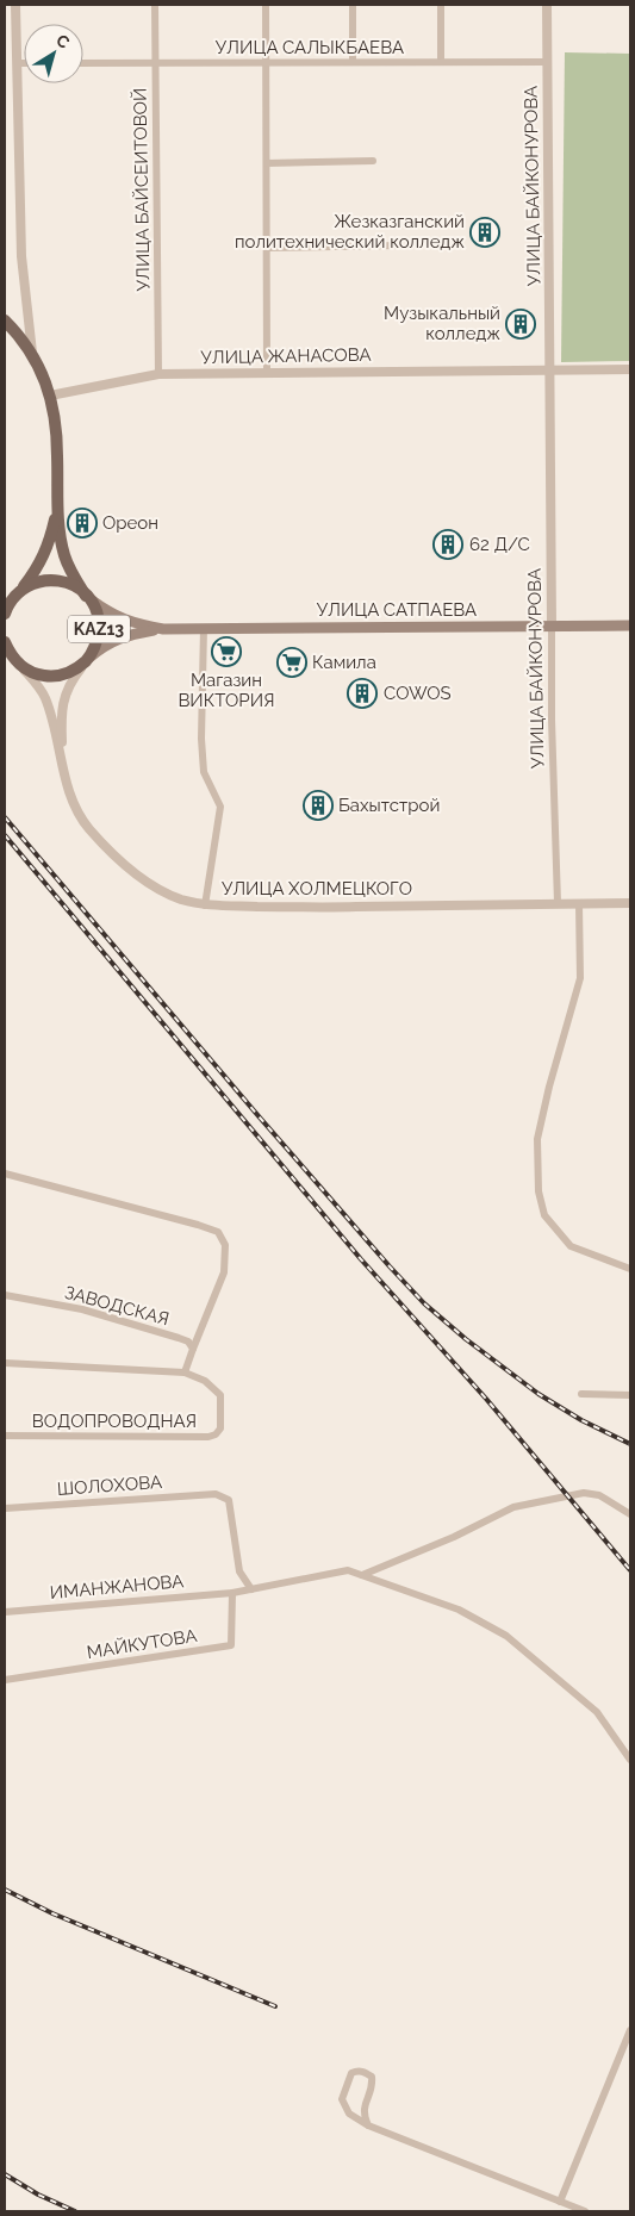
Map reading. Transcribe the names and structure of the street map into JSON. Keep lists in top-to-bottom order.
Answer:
{
  "streets": {
    "main road": ["УЛИЦА САТПАЕВА", "KAZ13"],
    "street": [
      "УЛИЦА САЛЫКБАЕВА",
      "УЛИЦА БАЙКОНУРОВА",
      "УЛИЦА БАЙСЕИТОВОЙ",
      "УЛИЦА ЖАНАСОВА",
      "УЛИЦА ХОЛМЕЦКОГО",
      "ЗАВОДСКАЯ",
      "ВОДОПРОВОДНАЯ",
      "ШОЛОХОВА",
      "ИМАНЖАНОВА",
      "МАЙКУТОВА"
    ]
  },
  "crossings": [
    ["УЛИЦА САЛЫКБАЕВА", "УЛИЦА БАЙКОНУРОВА"],
    ["УЛИЦА САЛЫКБАЕВА", "УЛИЦА БАЙСЕИТОВОЙ"],
    ["УЛИЦА БАЙКОНУРОВА", "УЛИЦА ЖАНАСОВА"],
    ["УЛИЦА БАЙКОНУРОВА", "УЛИЦА САТПАЕВА"],
    ["УЛИЦА БАЙКОНУРОВА", "УЛИЦА ХОЛМЕЦКОГО"],
    ["УЛИЦА БАЙСЕИТОВОЙ", "УЛИЦА ЖАНАСОВА"],
    ["УЛИЦА ЖАНАСОВА", "KAZ13"],
    ["ШОЛОХОВА", "ИМАНЖАНОВА"],
    ["ИМАНЖАНОВА", "МАЙКУТОВА"]
  ],
  "places": {
    "building": [
      "Жезказганский политехнический колледж",
      "Музыкальный колледж",
      "Ореон",
      "62 Д/С",
      "COWOS",
      "Бахытстрой"
    ],
    "supermarket": ["Магазин ВИКТОРИЯ", "Камила"]
  },
  "north": "top right"
}
